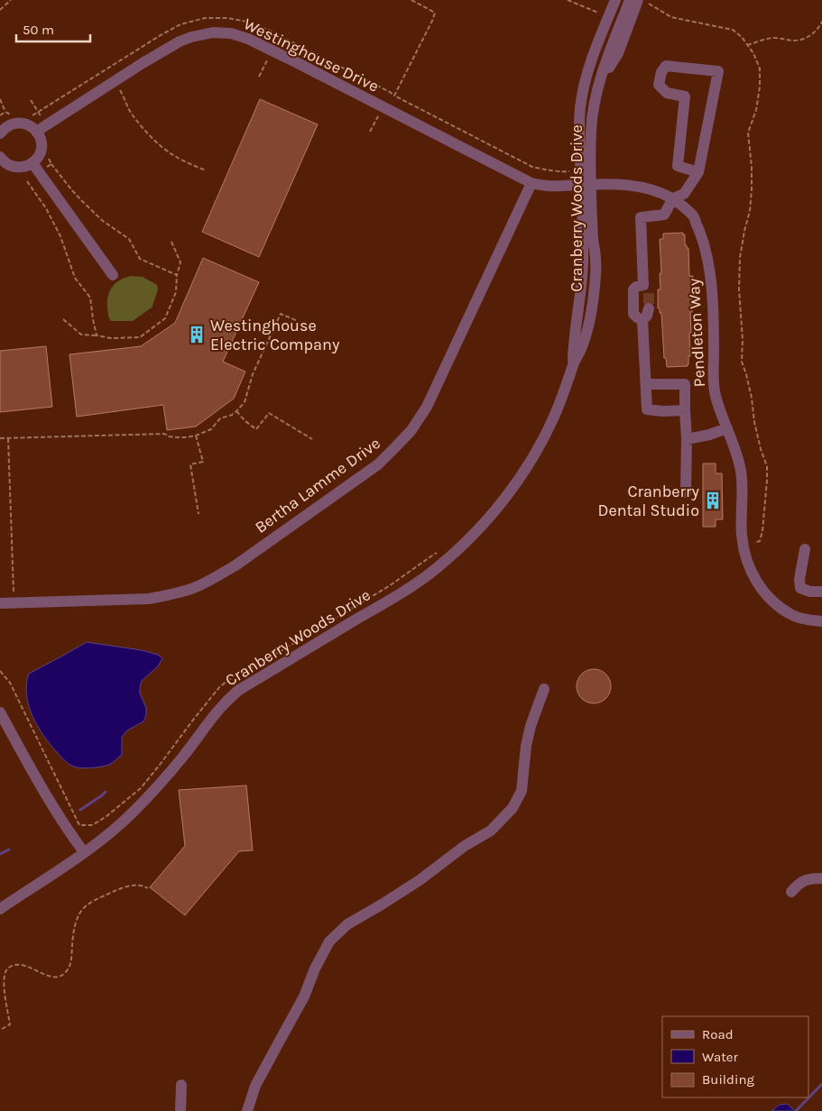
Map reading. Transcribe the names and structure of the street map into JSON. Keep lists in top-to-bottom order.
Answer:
{
  "streets": {
    "street": [
      "Westinghouse Drive",
      "Cranberry Woods Drive",
      "Pendleton Way",
      "Bertha Lamme Drive"
    ]
  },
  "crossings": [
    ["Westinghouse Drive", "Cranberry Woods Drive"],
    ["Westinghouse Drive", "Pendleton Way"],
    ["Westinghouse Drive", "Bertha Lamme Drive"],
    ["Cranberry Woods Drive", "Pendleton Way"]
  ],
  "places": {
    "building": ["Westinghouse Electric Company", "Cranberry Dental Studio"]
  },
  "legend": ["Road", "Water", "Building"],
  "scale_bar": "50 m"
}
